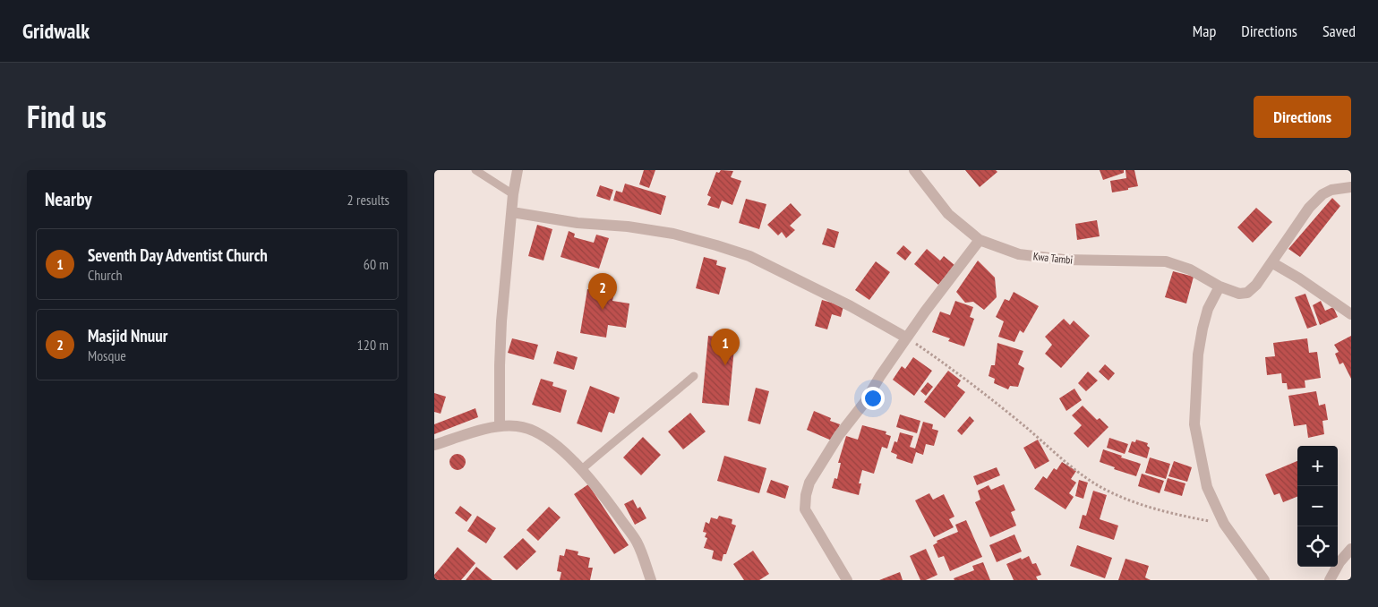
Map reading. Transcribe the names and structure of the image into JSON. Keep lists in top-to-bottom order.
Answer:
{
  "streets": {
    "street": ["Kwa Tambi"]
  },
  "page": {
    "header": "Gridwalk",
    "nav": ["Map", "Directions", "Saved"],
    "title": "Find us",
    "buttons": "Directions",
    "heading": ["Nearby", "2 results"],
    "list": [
      {
        "mark": "1",
        "name": "Seventh Day Adventist Church",
        "note": "Church",
        "value": "60 m"
      },
      {
        "mark": "2",
        "name": "Masjid Nnuur",
        "note": "Mosque",
        "value": "120 m"
      }
    ],
    "pins": ["2", "1"],
    "map_buttons": ["+", "−"]
  }
}
